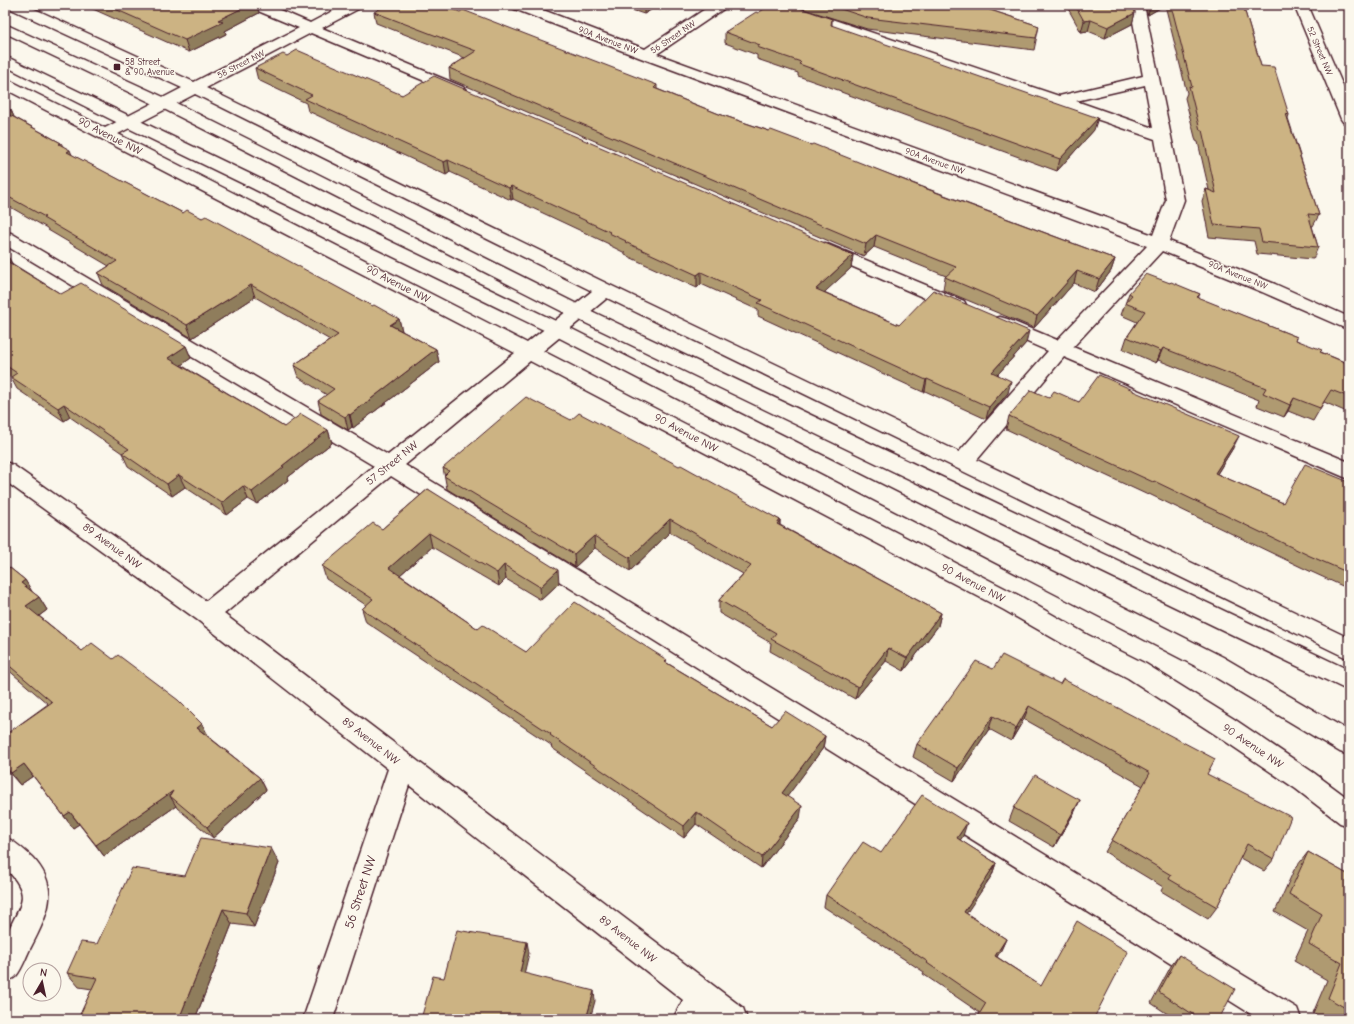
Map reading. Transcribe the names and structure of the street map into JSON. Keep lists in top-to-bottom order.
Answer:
{
  "streets": {
    "street": [
      "56 Street NW",
      "90A Avenue NW",
      "52 Street NW",
      "58 Street NW",
      "90 Avenue NW",
      "57 Street NW",
      "89 Avenue NW"
    ]
  },
  "crossings": [
    ["56 Street NW", "90A Avenue NW"],
    ["56 Street NW", "89 Avenue NW"],
    ["58 Street NW", "90 Avenue NW"],
    ["90 Avenue NW", "57 Street NW"],
    ["57 Street NW", "89 Avenue NW"]
  ],
  "places": {
    "transit": ["58 Street & 90 Avenue"]
  },
  "north": "top"
}
